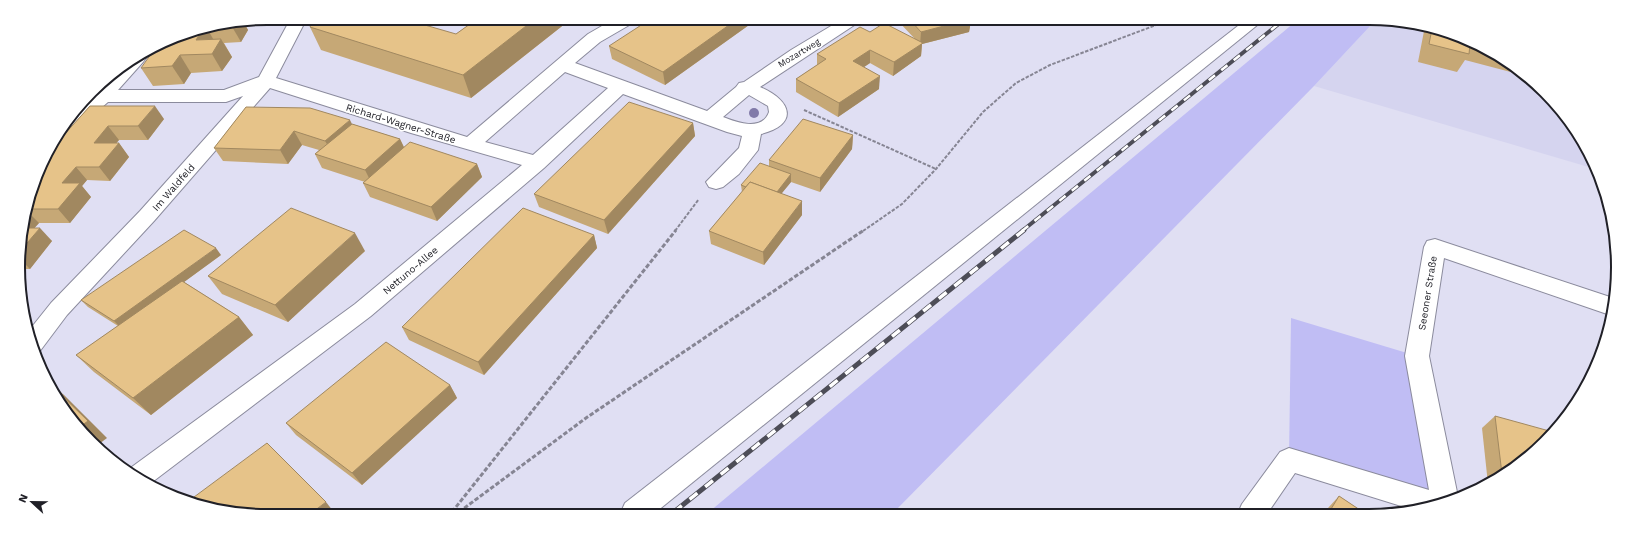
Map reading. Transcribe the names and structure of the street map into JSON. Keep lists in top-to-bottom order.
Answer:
{
  "streets": {
    "street": [
      "Mozartweg",
      "Richard-Wagner-Straße",
      "Im Waldfeld",
      "Nettuno-Allee",
      "Seeoner Straße"
    ]
  },
  "crossings": [
    ["Richard-Wagner-Straße", "Im Waldfeld"],
    ["Richard-Wagner-Straße", "Nettuno-Allee"]
  ],
  "north": "left"
}
